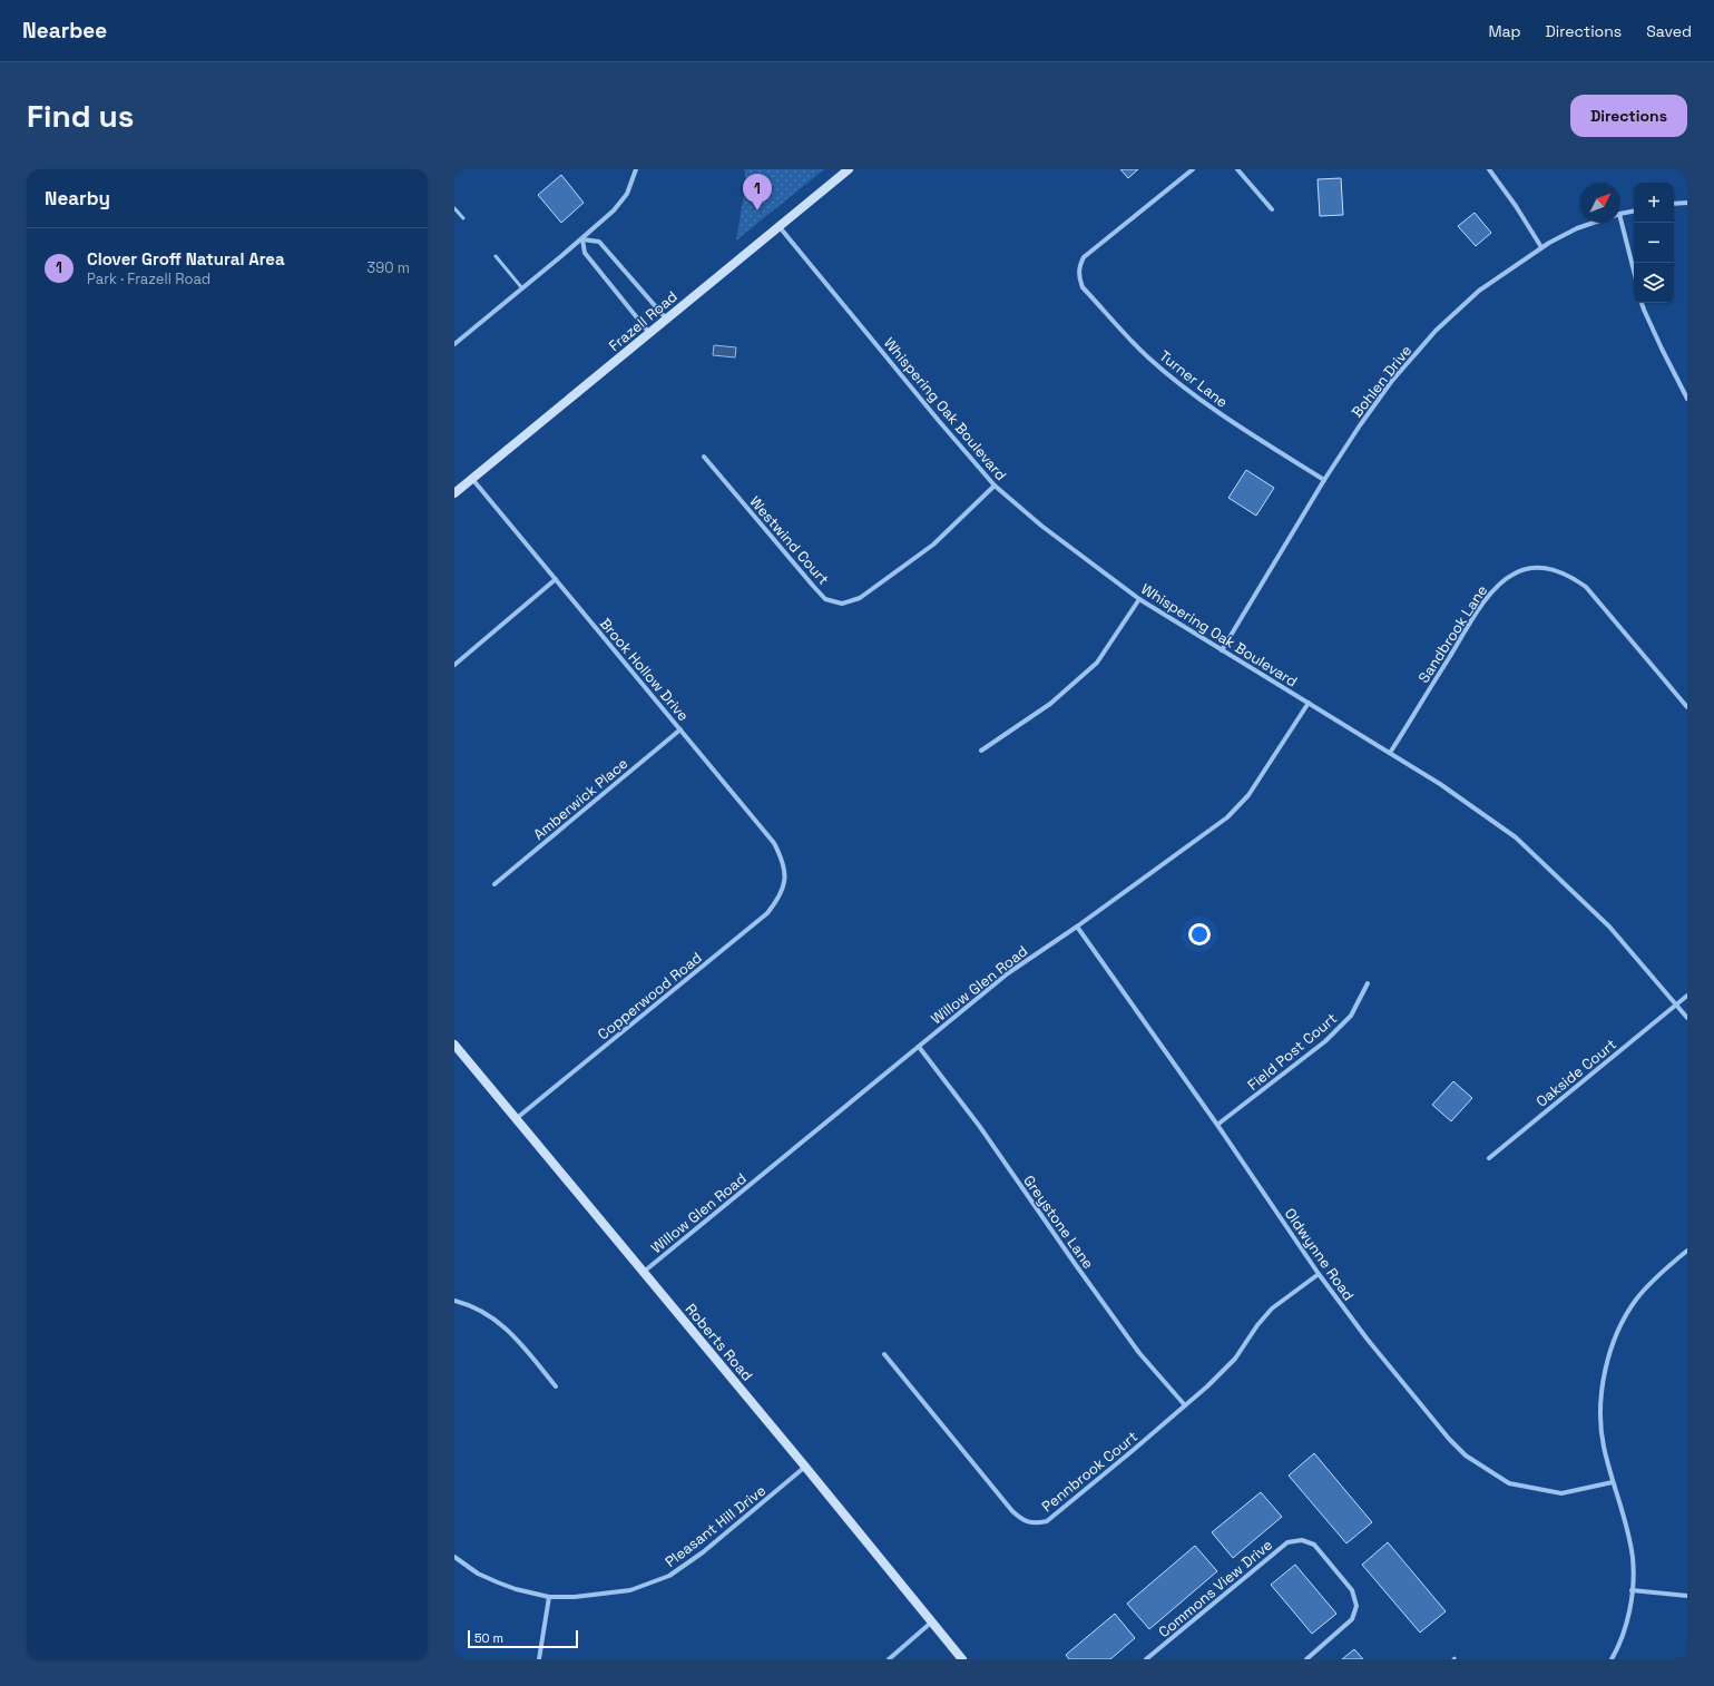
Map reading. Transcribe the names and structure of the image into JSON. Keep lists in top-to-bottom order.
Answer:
{
  "streets": {
    "main road": ["Frazell Road", "Roberts Road"],
    "street": [
      "Turner Lane",
      "Bohlen Drive",
      "Whispering Oak Boulevard",
      "Westwind Court",
      "Sandbrook Lane",
      "Brook Hollow Drive",
      "Amberwick Place",
      "Willow Glen Road",
      "Copperwood Road",
      "Field Post Court",
      "Oakside Court",
      "Greystone Lane",
      "Oldwynne Road",
      "Pennbrook Court",
      "Pleasant Hill Drive",
      "Commons View Drive"
    ]
  },
  "crossings": [
    ["Frazell Road", "Whispering Oak Boulevard"],
    ["Frazell Road", "Brook Hollow Drive"],
    ["Turner Lane", "Bohlen Drive"],
    ["Bohlen Drive", "Whispering Oak Boulevard"],
    ["Whispering Oak Boulevard", "Westwind Court"],
    ["Whispering Oak Boulevard", "Sandbrook Lane"],
    ["Whispering Oak Boulevard", "Willow Glen Road"],
    ["Whispering Oak Boulevard", "Oakside Court"],
    ["Brook Hollow Drive", "Amberwick Place"],
    ["Brook Hollow Drive", "Copperwood Road"],
    ["Willow Glen Road", "Greystone Lane"],
    ["Willow Glen Road", "Oldwynne Road"],
    ["Willow Glen Road", "Roberts Road"],
    ["Copperwood Road", "Roberts Road"],
    ["Field Post Court", "Oldwynne Road"],
    ["Greystone Lane", "Pennbrook Court"],
    ["Oldwynne Road", "Pennbrook Court"],
    ["Roberts Road", "Pleasant Hill Drive"]
  ],
  "scale_bar": "50 m",
  "north": "top right",
  "page": {
    "header": "Nearbee",
    "nav": ["Map", "Directions", "Saved"],
    "buttons": "Directions",
    "title": "Find us",
    "heading": "Nearby",
    "pins": "1",
    "map_buttons": ["+", "−"],
    "list": [
      {
        "mark": "1",
        "name": "Clover Groff Natural Area",
        "note": "Park · Frazell Road",
        "value": "390 m"
      }
    ],
    "scale": "50 m"
  }
}
